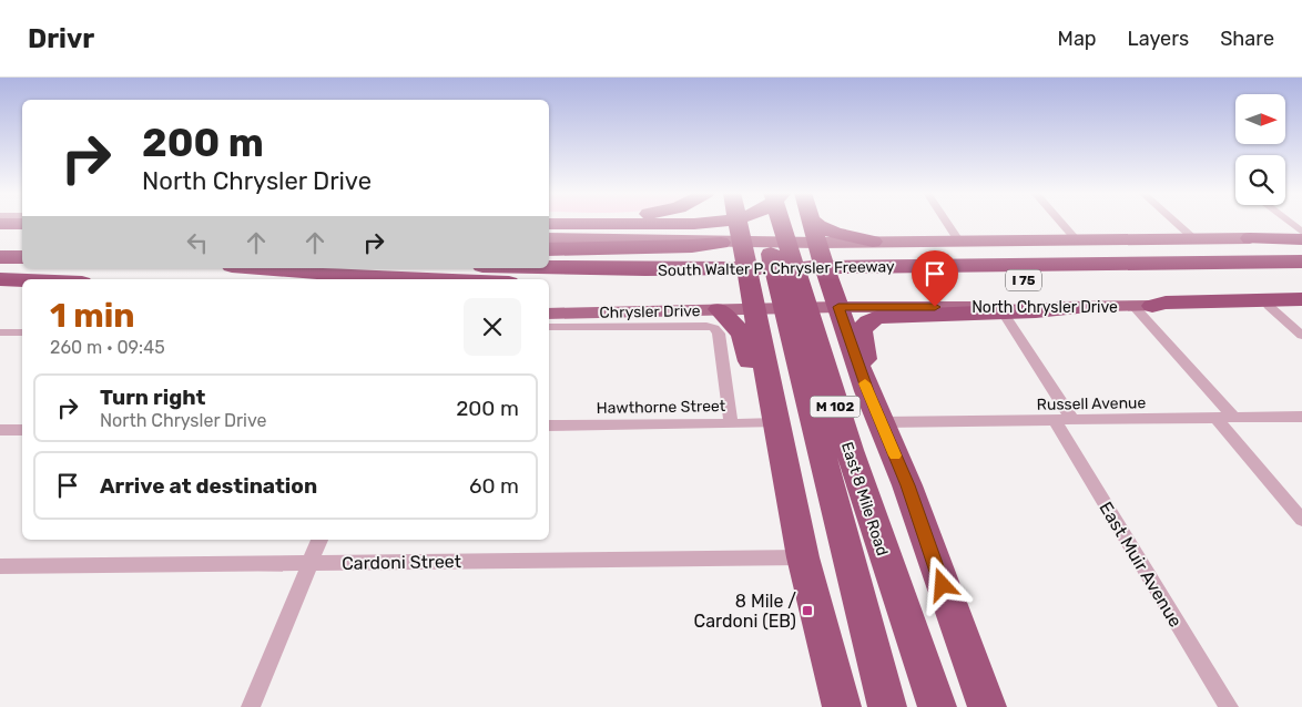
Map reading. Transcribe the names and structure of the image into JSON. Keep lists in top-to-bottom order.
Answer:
{
  "streets": {
    "highway": [
      "South Walter P. Chrysler Freeway",
      "I 75",
      "M 102",
      "East 8 Mile Road"
    ],
    "main road": ["North Chrysler Drive", "Chrysler Drive"],
    "street": [
      "Russell Avenue",
      "Hawthorne Street",
      "Cardoni Street",
      "East Muir Avenue"
    ]
  },
  "crossings": [
    ["North Chrysler Drive", "Chrysler Drive"],
    ["Russell Avenue", "East Muir Avenue"]
  ],
  "places": {
    "transit": ["8 Mile / Cardoni (EB)"]
  },
  "north": "right",
  "page": {
    "header": "Drivr",
    "nav": ["Map", "Layers", "Share"],
    "turn": ["200 m", "North Chrysler Drive"],
    "heading": ["1 min", "260 m · 09:45"],
    "list": [
      {
        "name": "Turn right",
        "note": "North Chrysler Drive",
        "value": "200 m"
      },
      {
        "name": "Arrive at destination",
        "value": "60 m"
      }
    ]
  }
}
